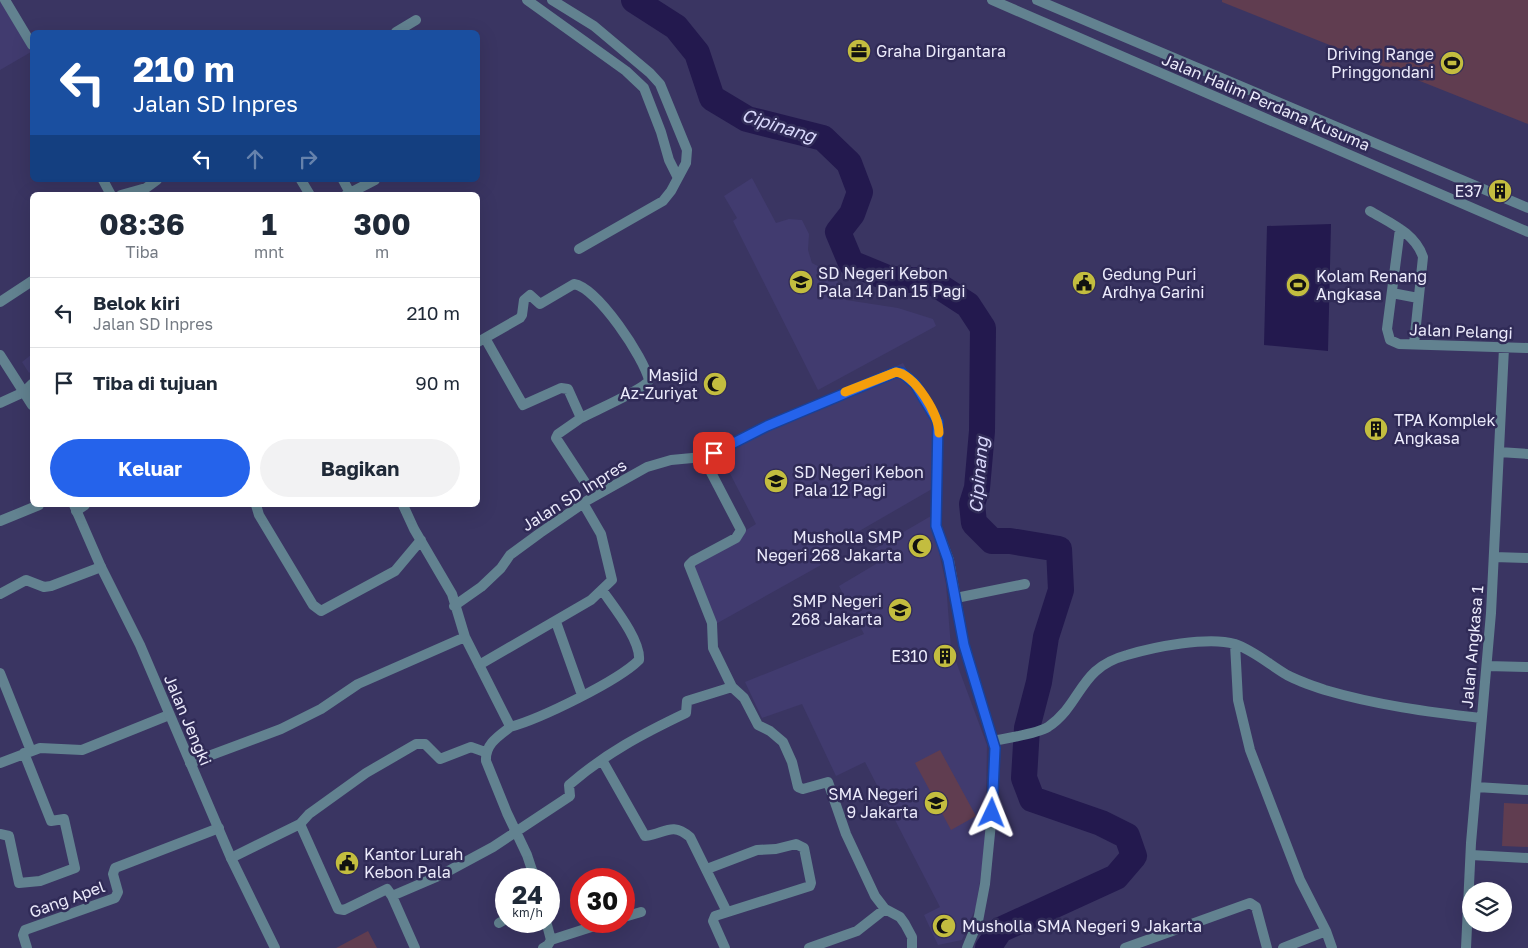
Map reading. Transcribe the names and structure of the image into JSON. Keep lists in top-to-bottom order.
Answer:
{
  "streets": {
    "street": [
      "Jalan Halim Perdana Kusuma",
      "Jalan Pelangi",
      "Jalan SD Inpres",
      "Jalan Angkasa 1",
      "Jalan Jengki",
      "Gang Apel"
    ]
  },
  "crossings": [
    ["Jalan Pelangi", "Jalan Angkasa 1"],
    ["Jalan Jengki", "Gang Apel"]
  ],
  "water": ["Cipinang"],
  "places": {
    "office": ["Graha Dirgantara"],
    "sports": ["Driving Range Pringgondani", "Kolam Renang Angkasa"],
    "building": ["E37", "TPA Komplek Angkasa", "E310"],
    "school or university": [
      "SD Negeri Kebon Pala 14 Dan 15 Pagi",
      "SD Negeri Kebon Pala 12 Pagi",
      "SMP Negeri 268 Jakarta",
      "SMA Negeri 9 Jakarta"
    ],
    "public building": ["Gedung Puri Ardhya Garini", "Kantor Lurah Kebon Pala"],
    "mosque": ["Masjid Az-Zuriyat", "Musholla SMP Negeri 268 Jakarta", "Musholla SMA Negeri 9 Jakarta"]
  },
  "page": {
    "turn": ["210 m", "Jalan SD Inpres"],
    "eta": [
      "08:36",
      "Tiba",
      "1",
      "mnt",
      "300",
      "m"
    ],
    "list": [
      {
        "name": "Belok kiri",
        "note": "Jalan SD Inpres",
        "value": "210 m"
      },
      {
        "name": "Tiba di tujuan",
        "value": "90 m"
      }
    ],
    "buttons": ["Keluar", "Bagikan"],
    "speed": "24 km/h",
    "limit": "30"
  }
}
